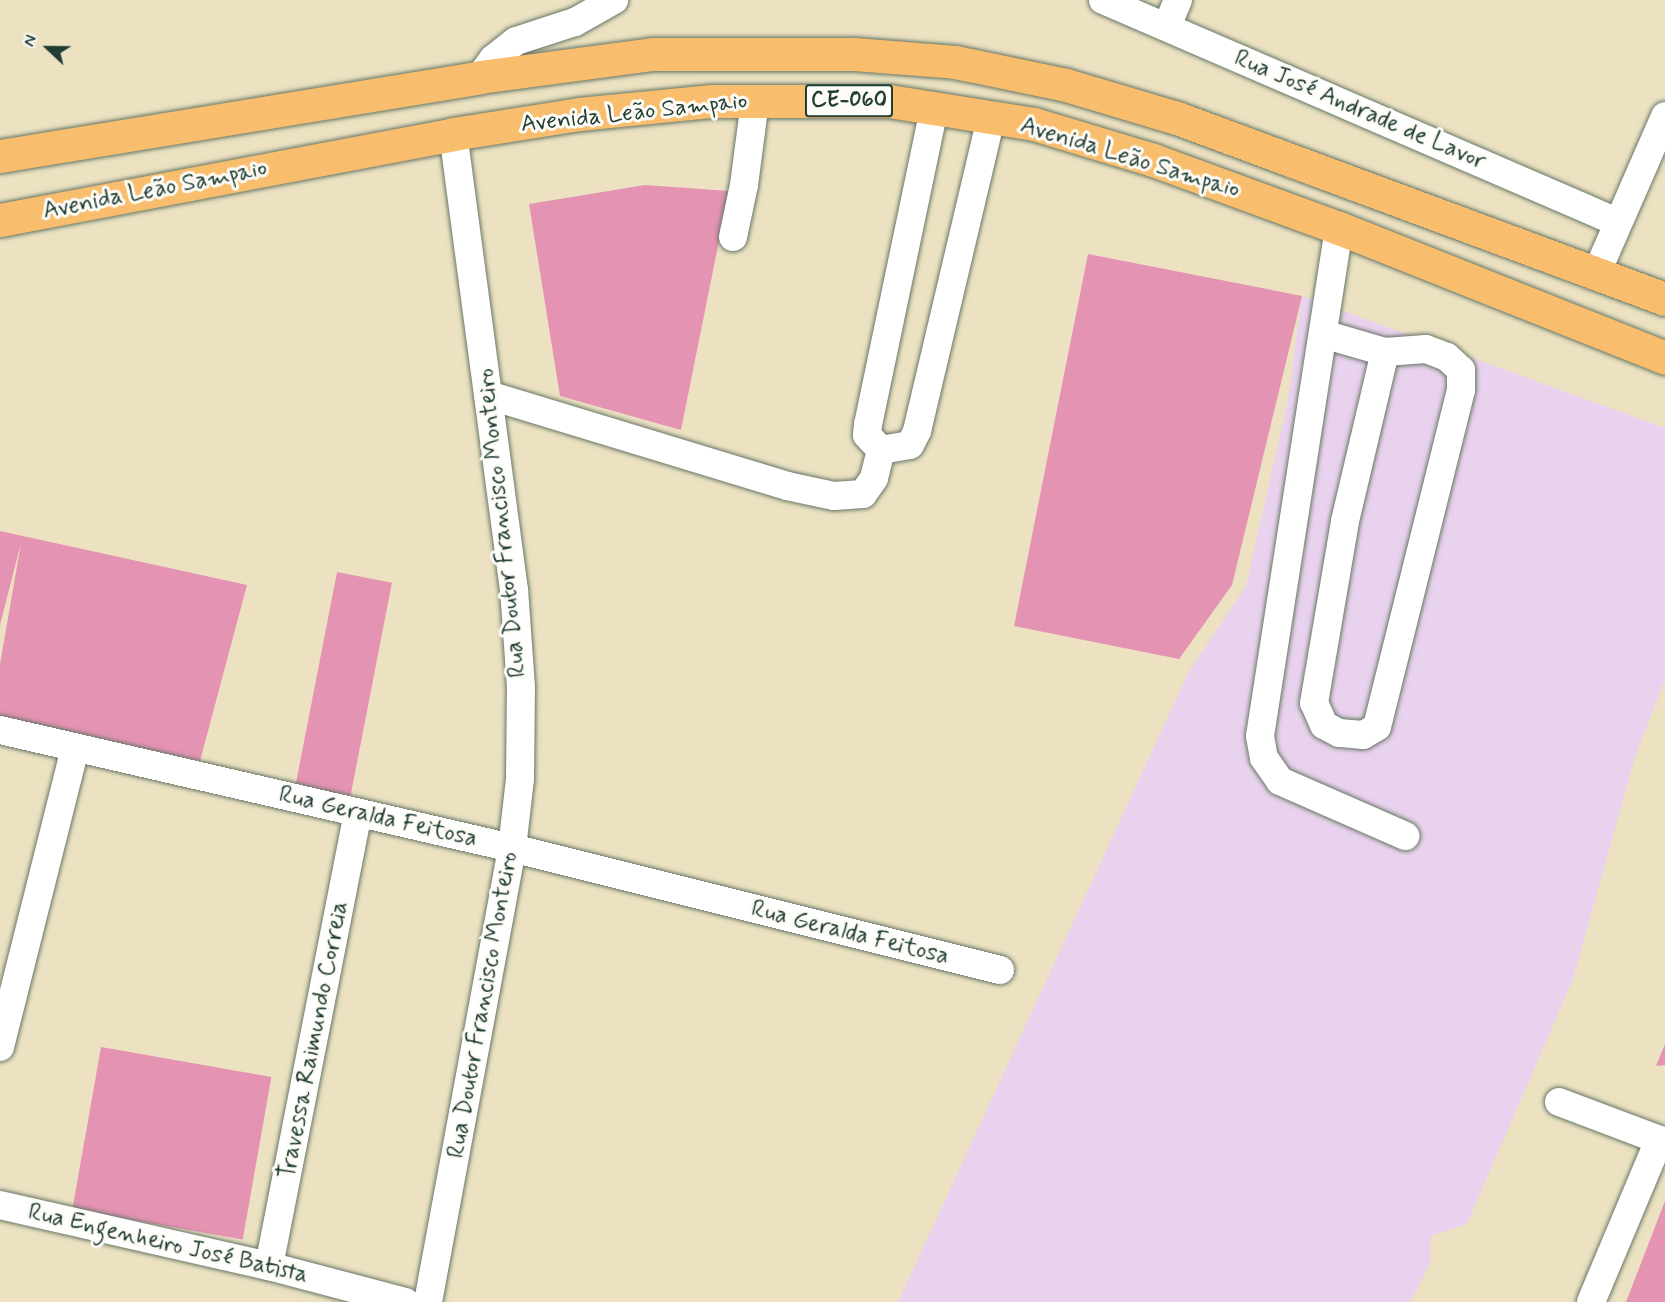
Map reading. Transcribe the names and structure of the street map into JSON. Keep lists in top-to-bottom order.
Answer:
{
  "streets": {
    "highway": ["CE-060", "Avenida Leão Sampaio"],
    "street": [
      "Rua José Andrade de Lavor",
      "Rua Doutor Francisco Monteiro",
      "Rua Geralda Feitosa",
      "Travessa Raimundo Correia",
      "Rua Engenheiro José Batista"
    ]
  },
  "crossings": [
    ["Avenida Leão Sampaio", "Rua Doutor Francisco Monteiro"],
    ["Rua Doutor Francisco Monteiro", "Rua Geralda Feitosa"],
    ["Rua Geralda Feitosa", "Travessa Raimundo Correia"],
    ["Travessa Raimundo Correia", "Rua Engenheiro José Batista"]
  ],
  "north": "left"
}
